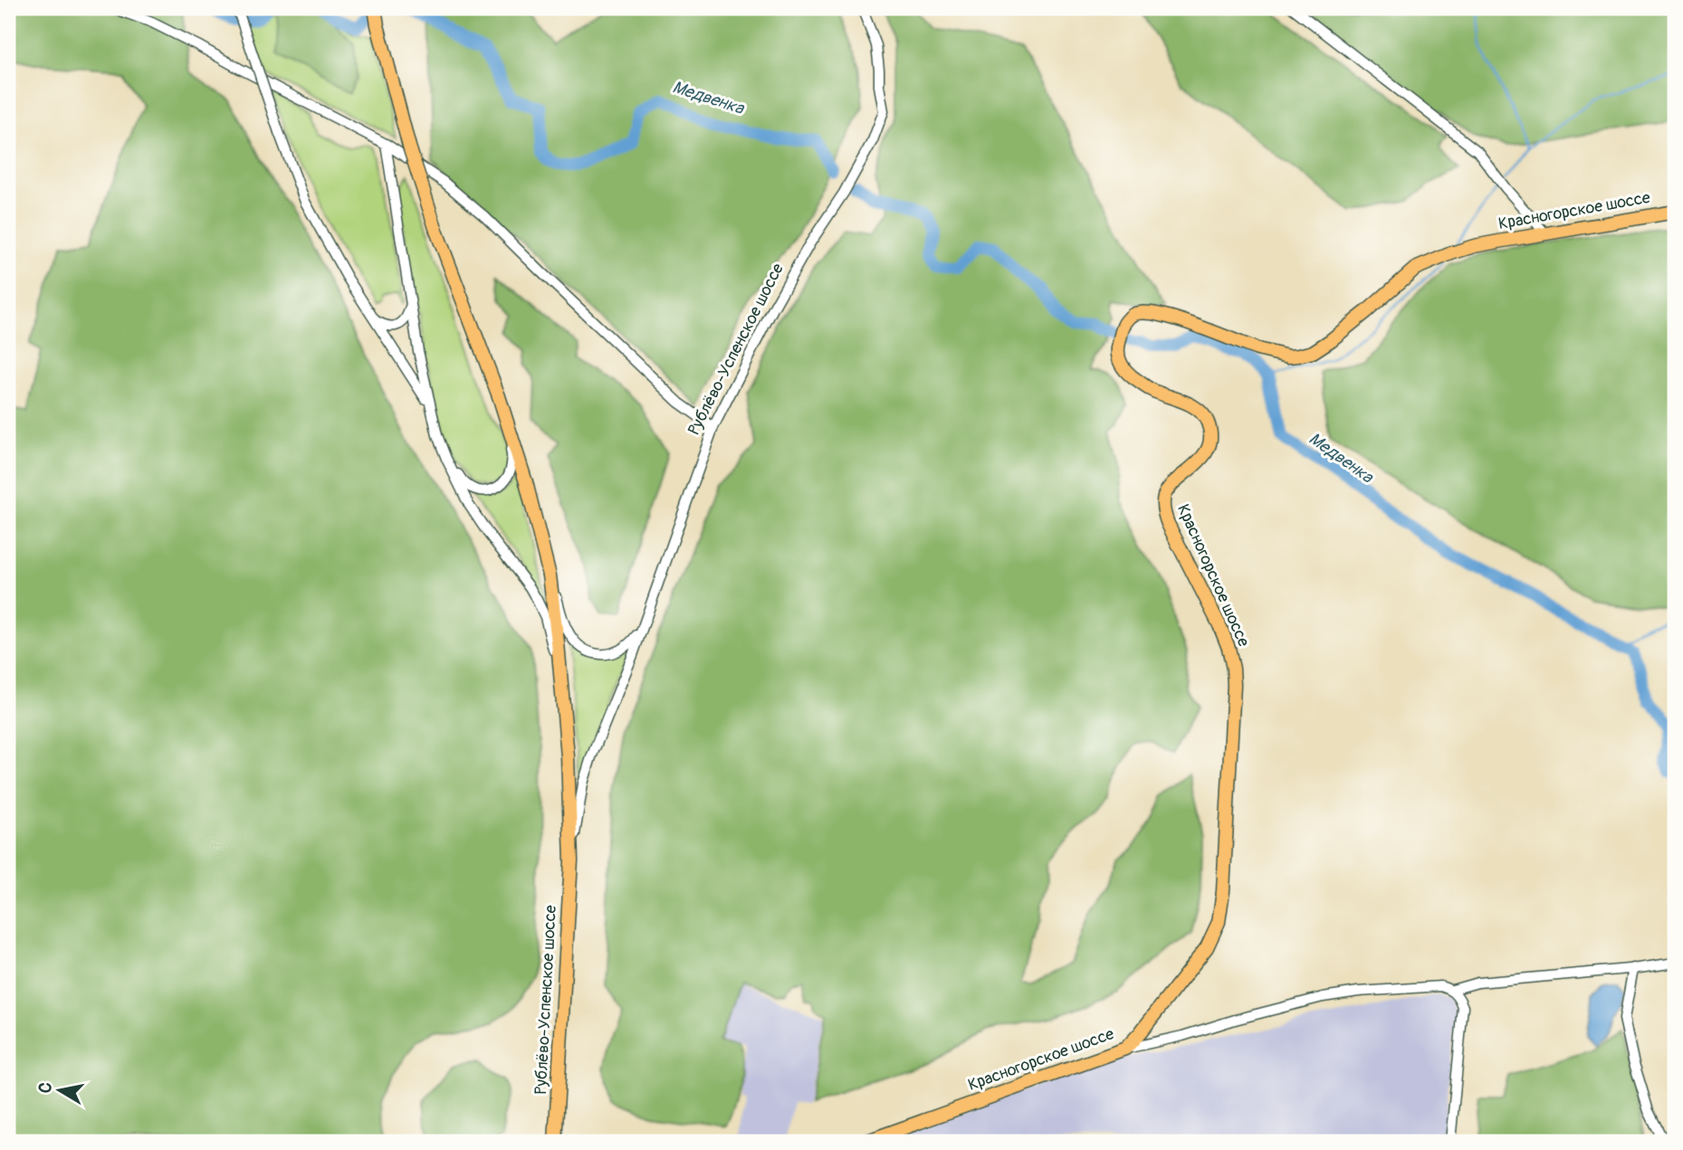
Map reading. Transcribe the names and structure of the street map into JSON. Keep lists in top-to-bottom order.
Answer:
{
  "streets": {
    "main road": ["Красногорское шоссе", "Рублёво-Успенское шоссе"]
  },
  "water": ["Медвенка"],
  "north": "left"
}
